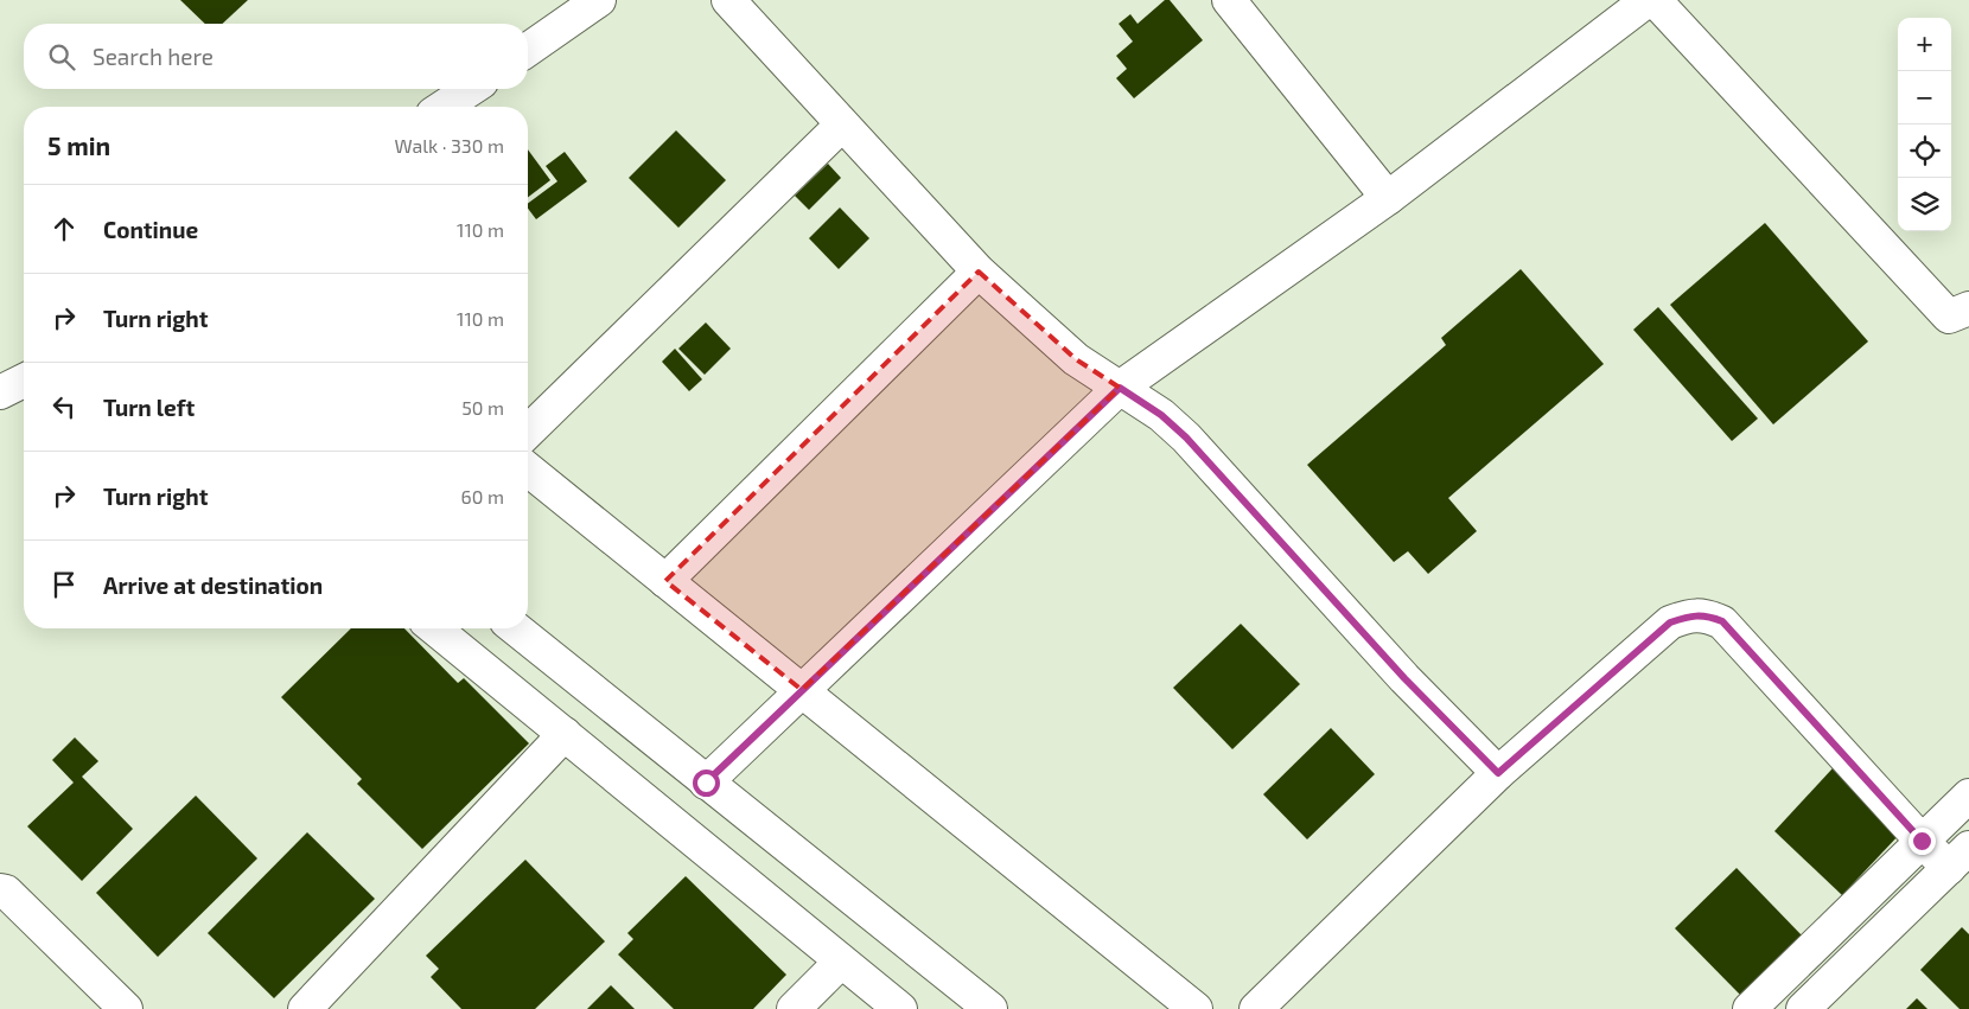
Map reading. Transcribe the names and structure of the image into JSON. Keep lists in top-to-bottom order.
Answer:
{
  "page": {
    "map_buttons": ["+", "−"],
    "search": "Search here",
    "heading": ["5 min", "Walk · 330 m"],
    "list": [
      ["Continue", "110 m"],
      ["Turn right", "110 m"],
      ["Turn left", "50 m"],
      ["Turn right", "60 m"],
      "Arrive at destination"
    ]
  }
}
